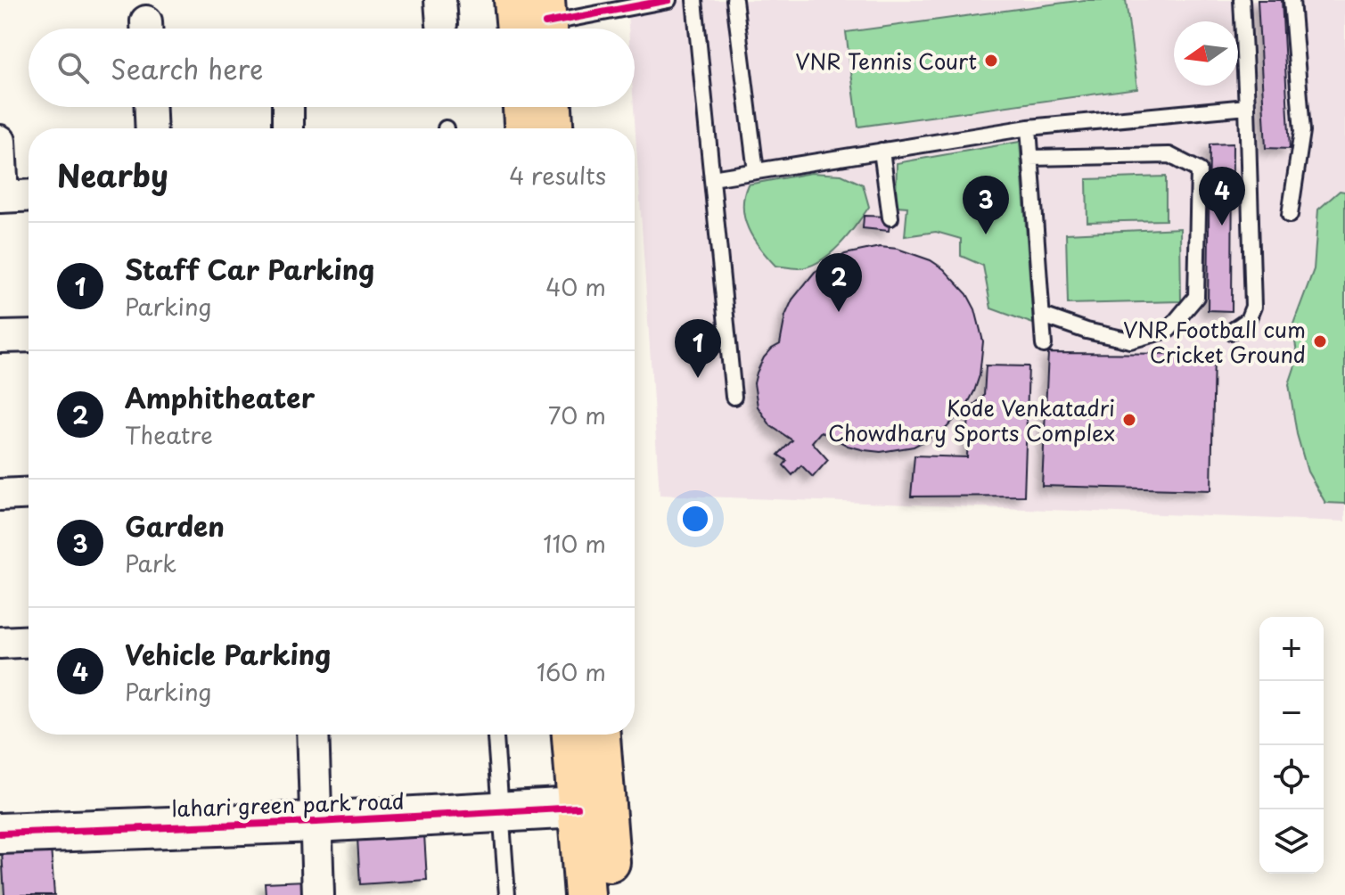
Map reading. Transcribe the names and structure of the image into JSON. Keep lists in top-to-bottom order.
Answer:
{
  "streets": {
    "street": ["lahari green park road"]
  },
  "places": ["VNR Tennis Court", "VNR Football cum Cricket Ground", "Kode Venkatadri Chowdhary Sports Complex"],
  "north": "left",
  "page": {
    "search": "Search here",
    "heading": ["Nearby", "4 results"],
    "pins": [
      "4",
      "3",
      "2",
      "1"
    ],
    "list": [
      {
        "mark": "1",
        "name": "Staff Car Parking",
        "note": "Parking",
        "value": "40 m"
      },
      {
        "mark": "2",
        "name": "Amphitheater",
        "note": "Theatre",
        "value": "70 m"
      },
      {
        "mark": "3",
        "name": "Garden",
        "note": "Park",
        "value": "110 m"
      },
      {
        "mark": "4",
        "name": "Vehicle Parking",
        "note": "Parking",
        "value": "160 m"
      }
    ],
    "map_buttons": ["+", "−"]
  }
}
